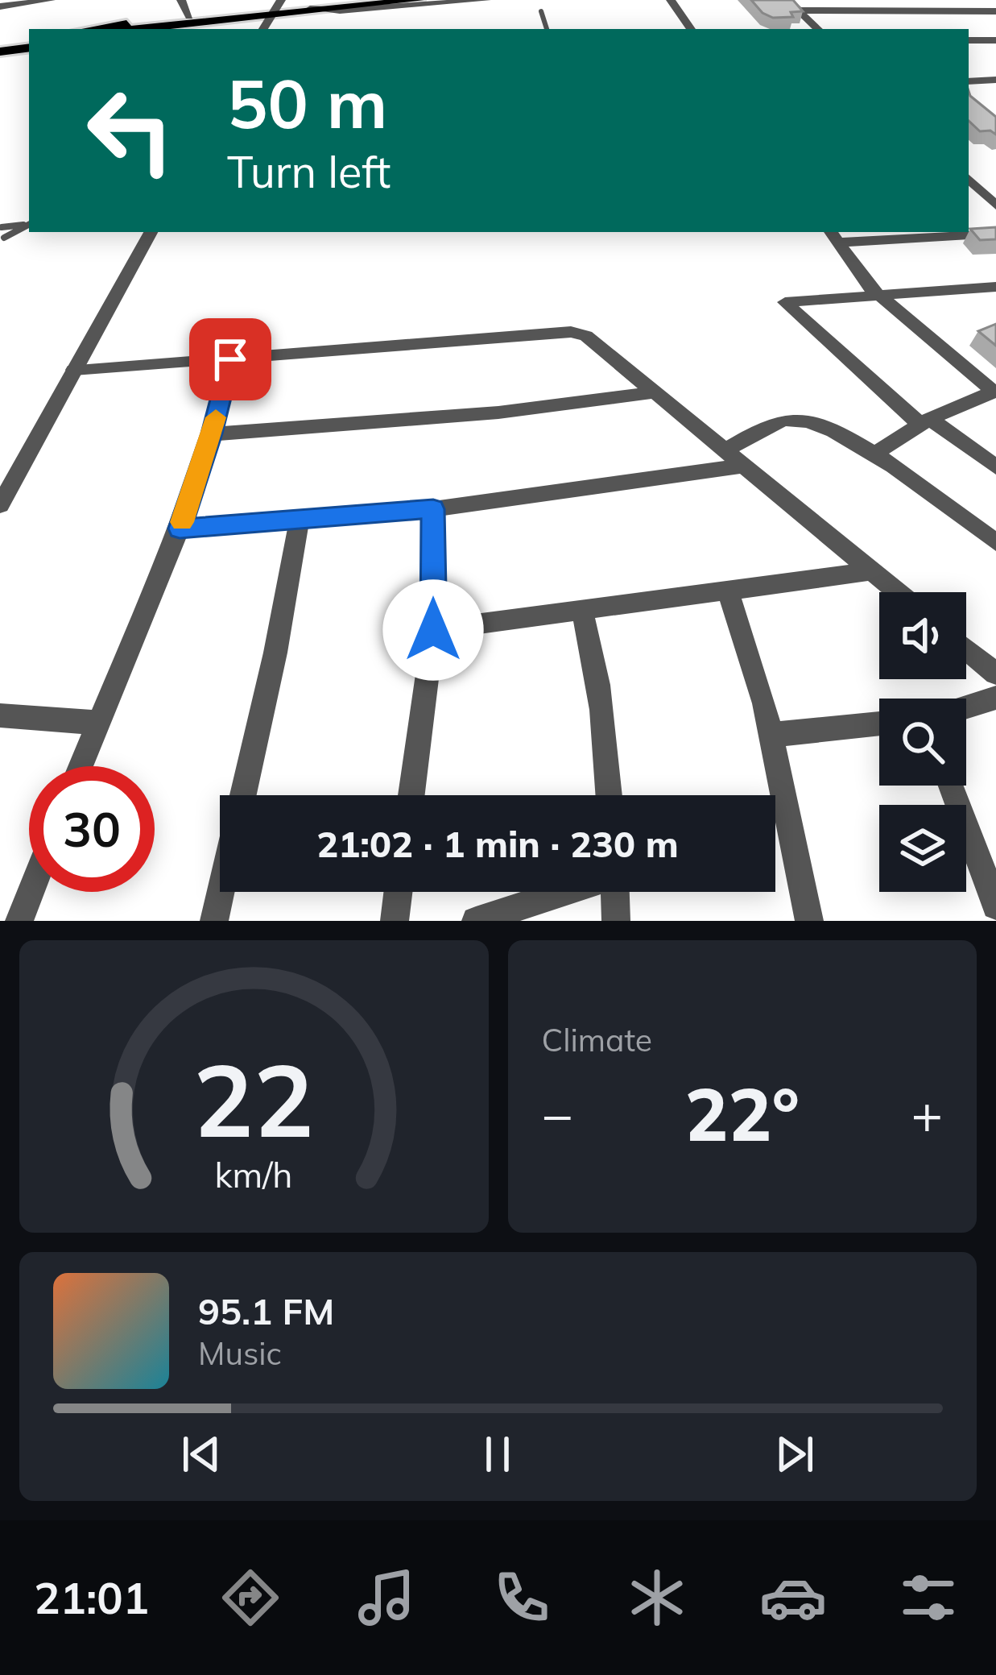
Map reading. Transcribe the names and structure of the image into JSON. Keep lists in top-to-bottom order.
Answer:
{
  "page": {
    "turn": ["50 m", "Turn left"],
    "limit": "30",
    "trip": "21:02 · 1 min · 230 m",
    "tile": "Climate",
    "heat": ["−", "22°", "+"],
    "song": ["95.1 FM", "Music"],
    "tabs": "21:01",
    "gauge": ["22", "km/h"]
  }
}
